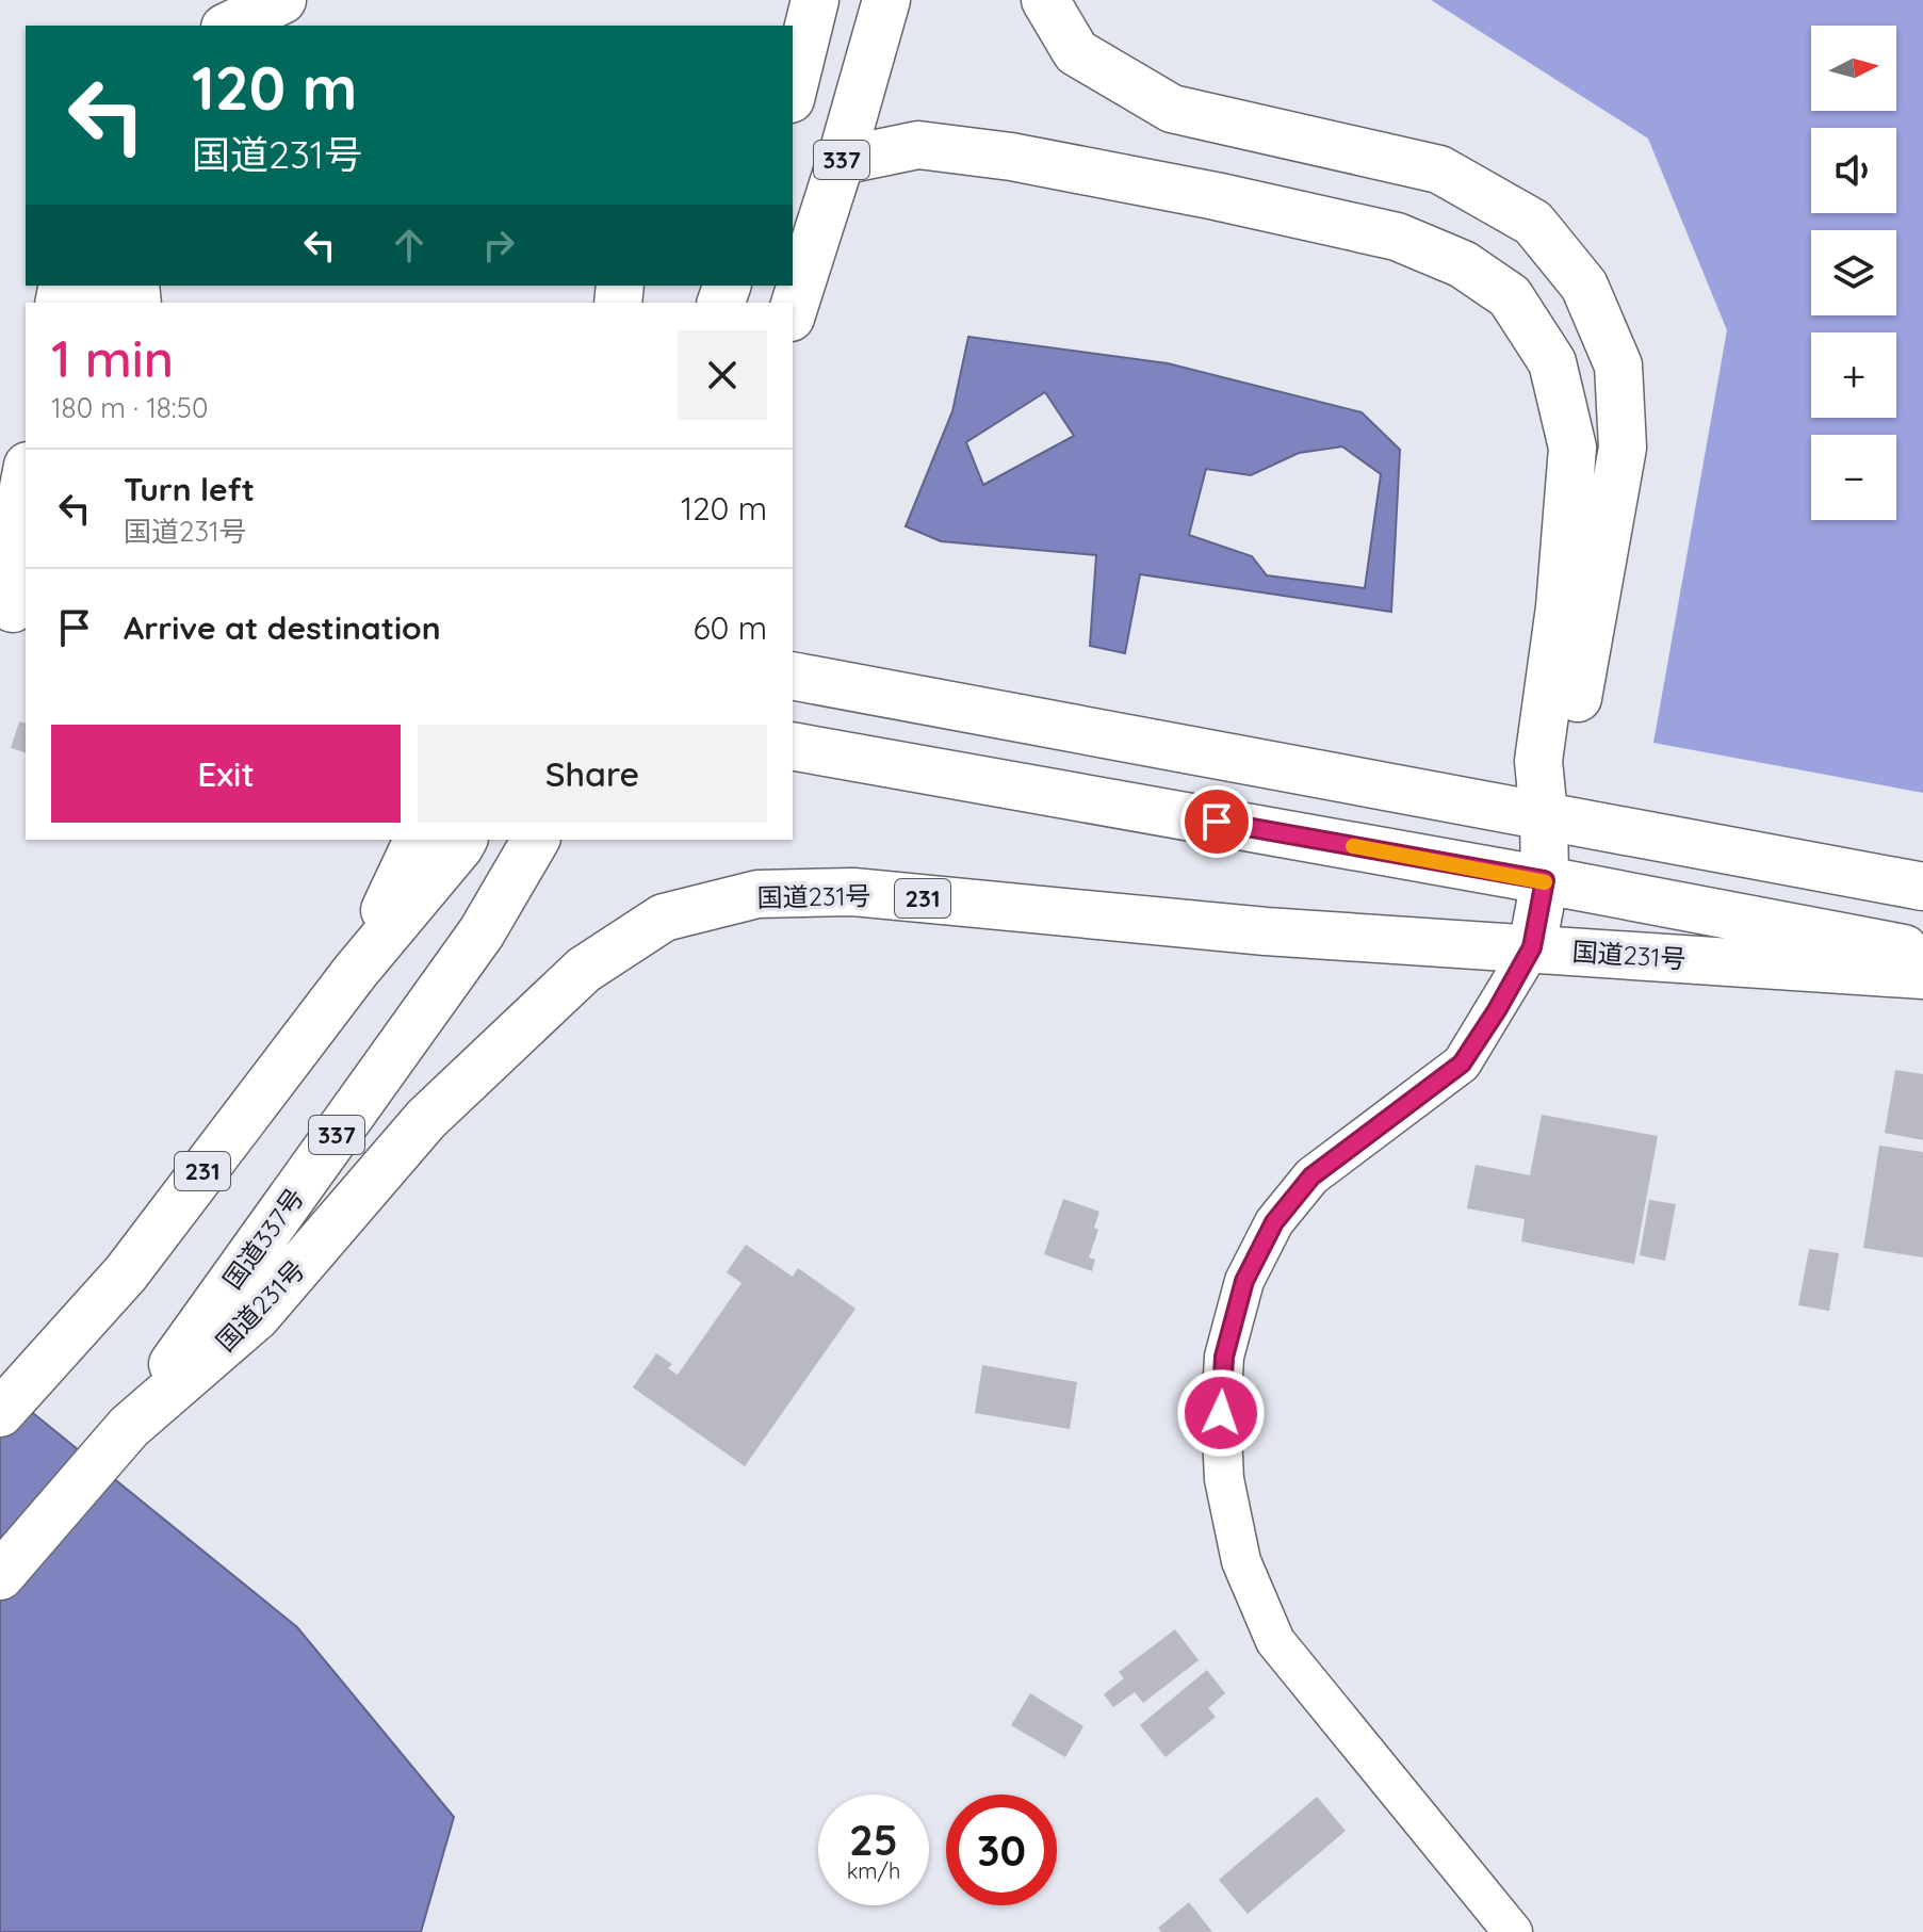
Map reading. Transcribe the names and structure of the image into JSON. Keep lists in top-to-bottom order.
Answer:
{
  "streets": {
    "highway": [
      "337",
      "国道231号",
      "231",
      "国道337号"
    ]
  },
  "crossings": [
    ["国道231号", "231"],
    ["国道231号", "国道337号"],
    ["231", "国道337号"]
  ],
  "north": "right",
  "page": {
    "map_buttons": ["+", "−"],
    "turn": ["120 m", "国道231号"],
    "heading": ["1 min", "180 m · 18:50"],
    "list": [
      {
        "name": "Turn left",
        "note": "国道231号",
        "value": "120 m"
      },
      {
        "name": "Arrive at destination",
        "value": "60 m"
      }
    ],
    "buttons": ["Exit", "Share"],
    "speed": "25 km/h",
    "limit": "30"
  }
}
